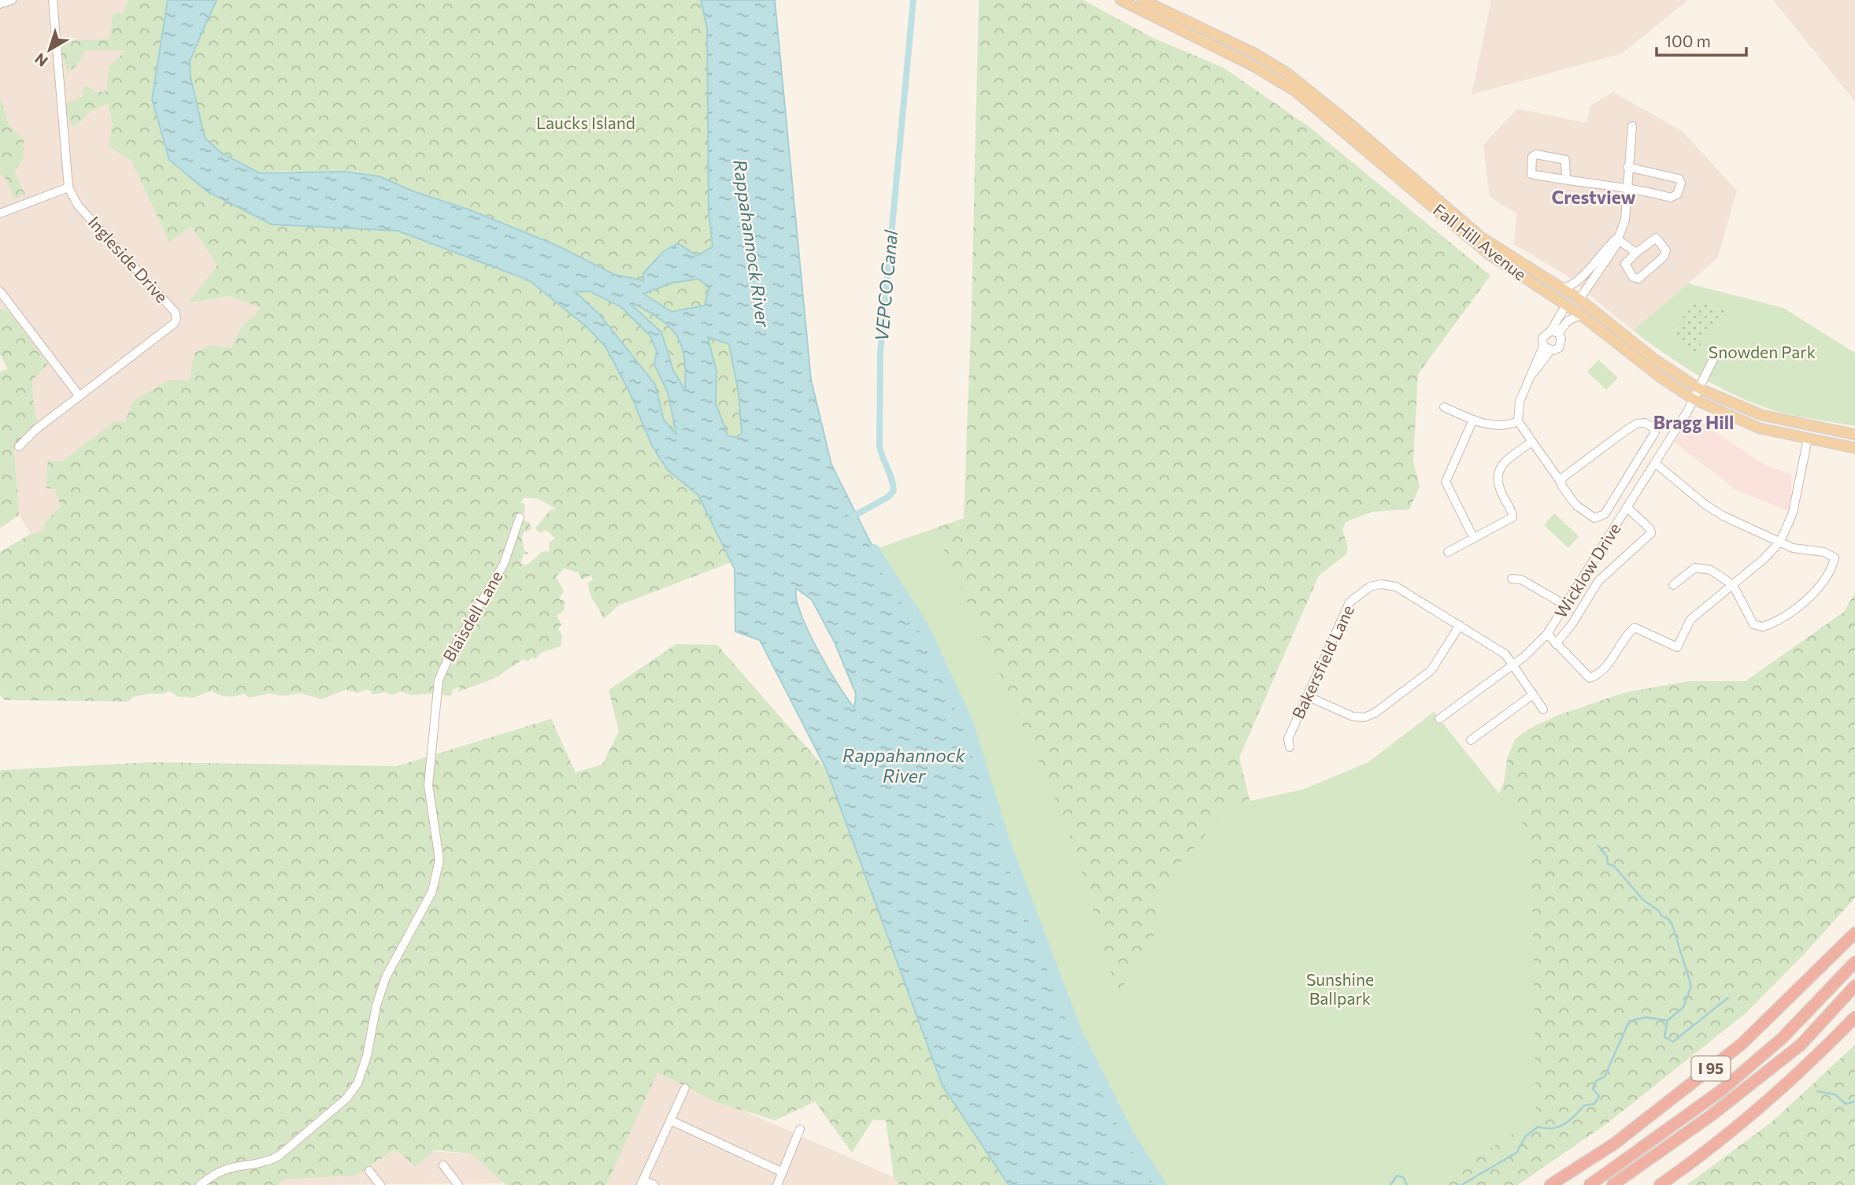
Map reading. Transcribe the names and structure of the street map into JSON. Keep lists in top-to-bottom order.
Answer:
{
  "streets": {
    "highway": ["I 95"],
    "main road": ["Fall Hill Avenue"],
    "street": [
      "Ingleside Drive",
      "Wicklow Drive",
      "Blaisdell Lane",
      "Bakersfield Lane"
    ]
  },
  "crossings": [
    ["Fall Hill Avenue", "Wicklow Drive"],
    ["Wicklow Drive", "Bakersfield Lane"]
  ],
  "districts": ["Crestview", "Bragg Hill"],
  "water": ["Rappahannock River", "VEPCO Canal"],
  "parks": ["Laucks Island", "Snowden Park", "Sunshine Ballpark"],
  "scale_bar": "100 m",
  "north": "bottom left"
}
